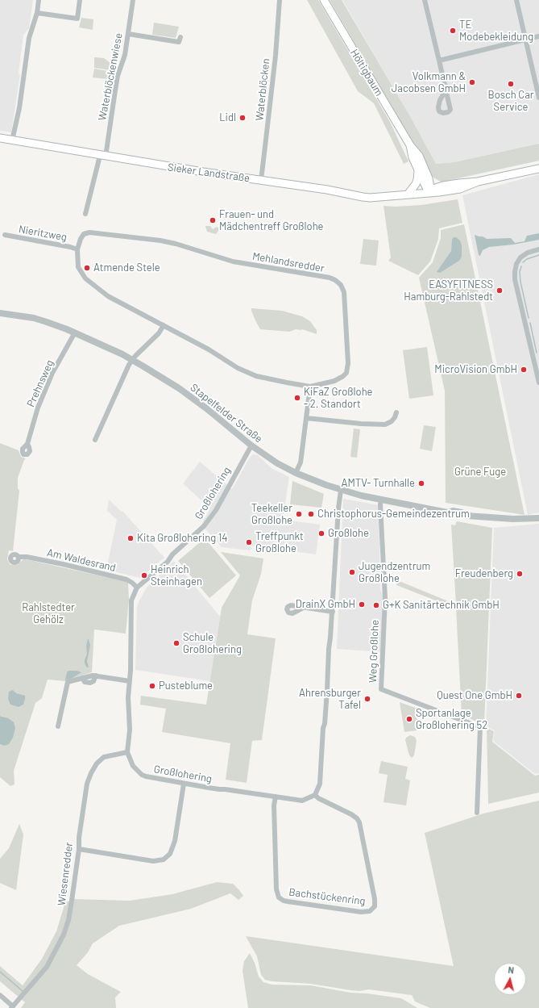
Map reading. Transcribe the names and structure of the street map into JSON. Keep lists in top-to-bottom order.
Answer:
{
  "streets": {
    "main road": ["Höltigbaum", "Sieker Landstraße"],
    "street": [
      "Waterblöckenwiese",
      "Waterblöcken",
      "Nieritzweg",
      "Mehlandsredder",
      "Prehnsweg",
      "Stapelfelder Straße",
      "Großlohering",
      "Am Waldesrand",
      "Weg Großlohe",
      "Wiesenredder",
      "Bachstückenring"
    ]
  },
  "crossings": [
    ["Waterblöckenwiese", "Sieker Landstraße"],
    ["Waterblöcken", "Sieker Landstraße"],
    ["Nieritzweg", "Mehlandsredder"],
    ["Prehnsweg", "Stapelfelder Straße"],
    ["Stapelfelder Straße", "Großlohering"],
    ["Stapelfelder Straße", "Weg Großlohe"],
    ["Großlohering", "Am Waldesrand"],
    ["Großlohering", "Wiesenredder"],
    ["Großlohering", "Bachstückenring"]
  ],
  "parks": ["Grüne Fuge", "Rahlstedter Gehölz"],
  "places": [
    "TE Modebekleidung",
    "Volkmann & Jacobsen GmbH",
    "Bosch Car Service",
    "Lidl",
    "Frauen- und Mädchentreff Großlohe",
    "Atmende Stele",
    "EASYFITNESS Hamburg-Rahlstedt",
    "MicroVision GmbH",
    "KiFaZ Großlohe - 2. Standort",
    "AMTV- Turnhalle",
    "Teekeller Großlohe",
    "Christophorus-Gemeindezentrum",
    "Großlohe",
    "Kita Großlohering 14",
    "Treffpunkt Großlohe",
    "Jugendzentrum Großlohe",
    "Freudenberg",
    "Heinrich Steinhagen",
    "DrainX GmbH",
    "G+K Sanitärtechnik GmbH",
    "Schule Großlohering",
    "Pusteblume",
    "Quest One GmbH",
    "Ahrensburger Tafel",
    "Sportanlage Großlohering 52"
  ],
  "north": "top"
}
